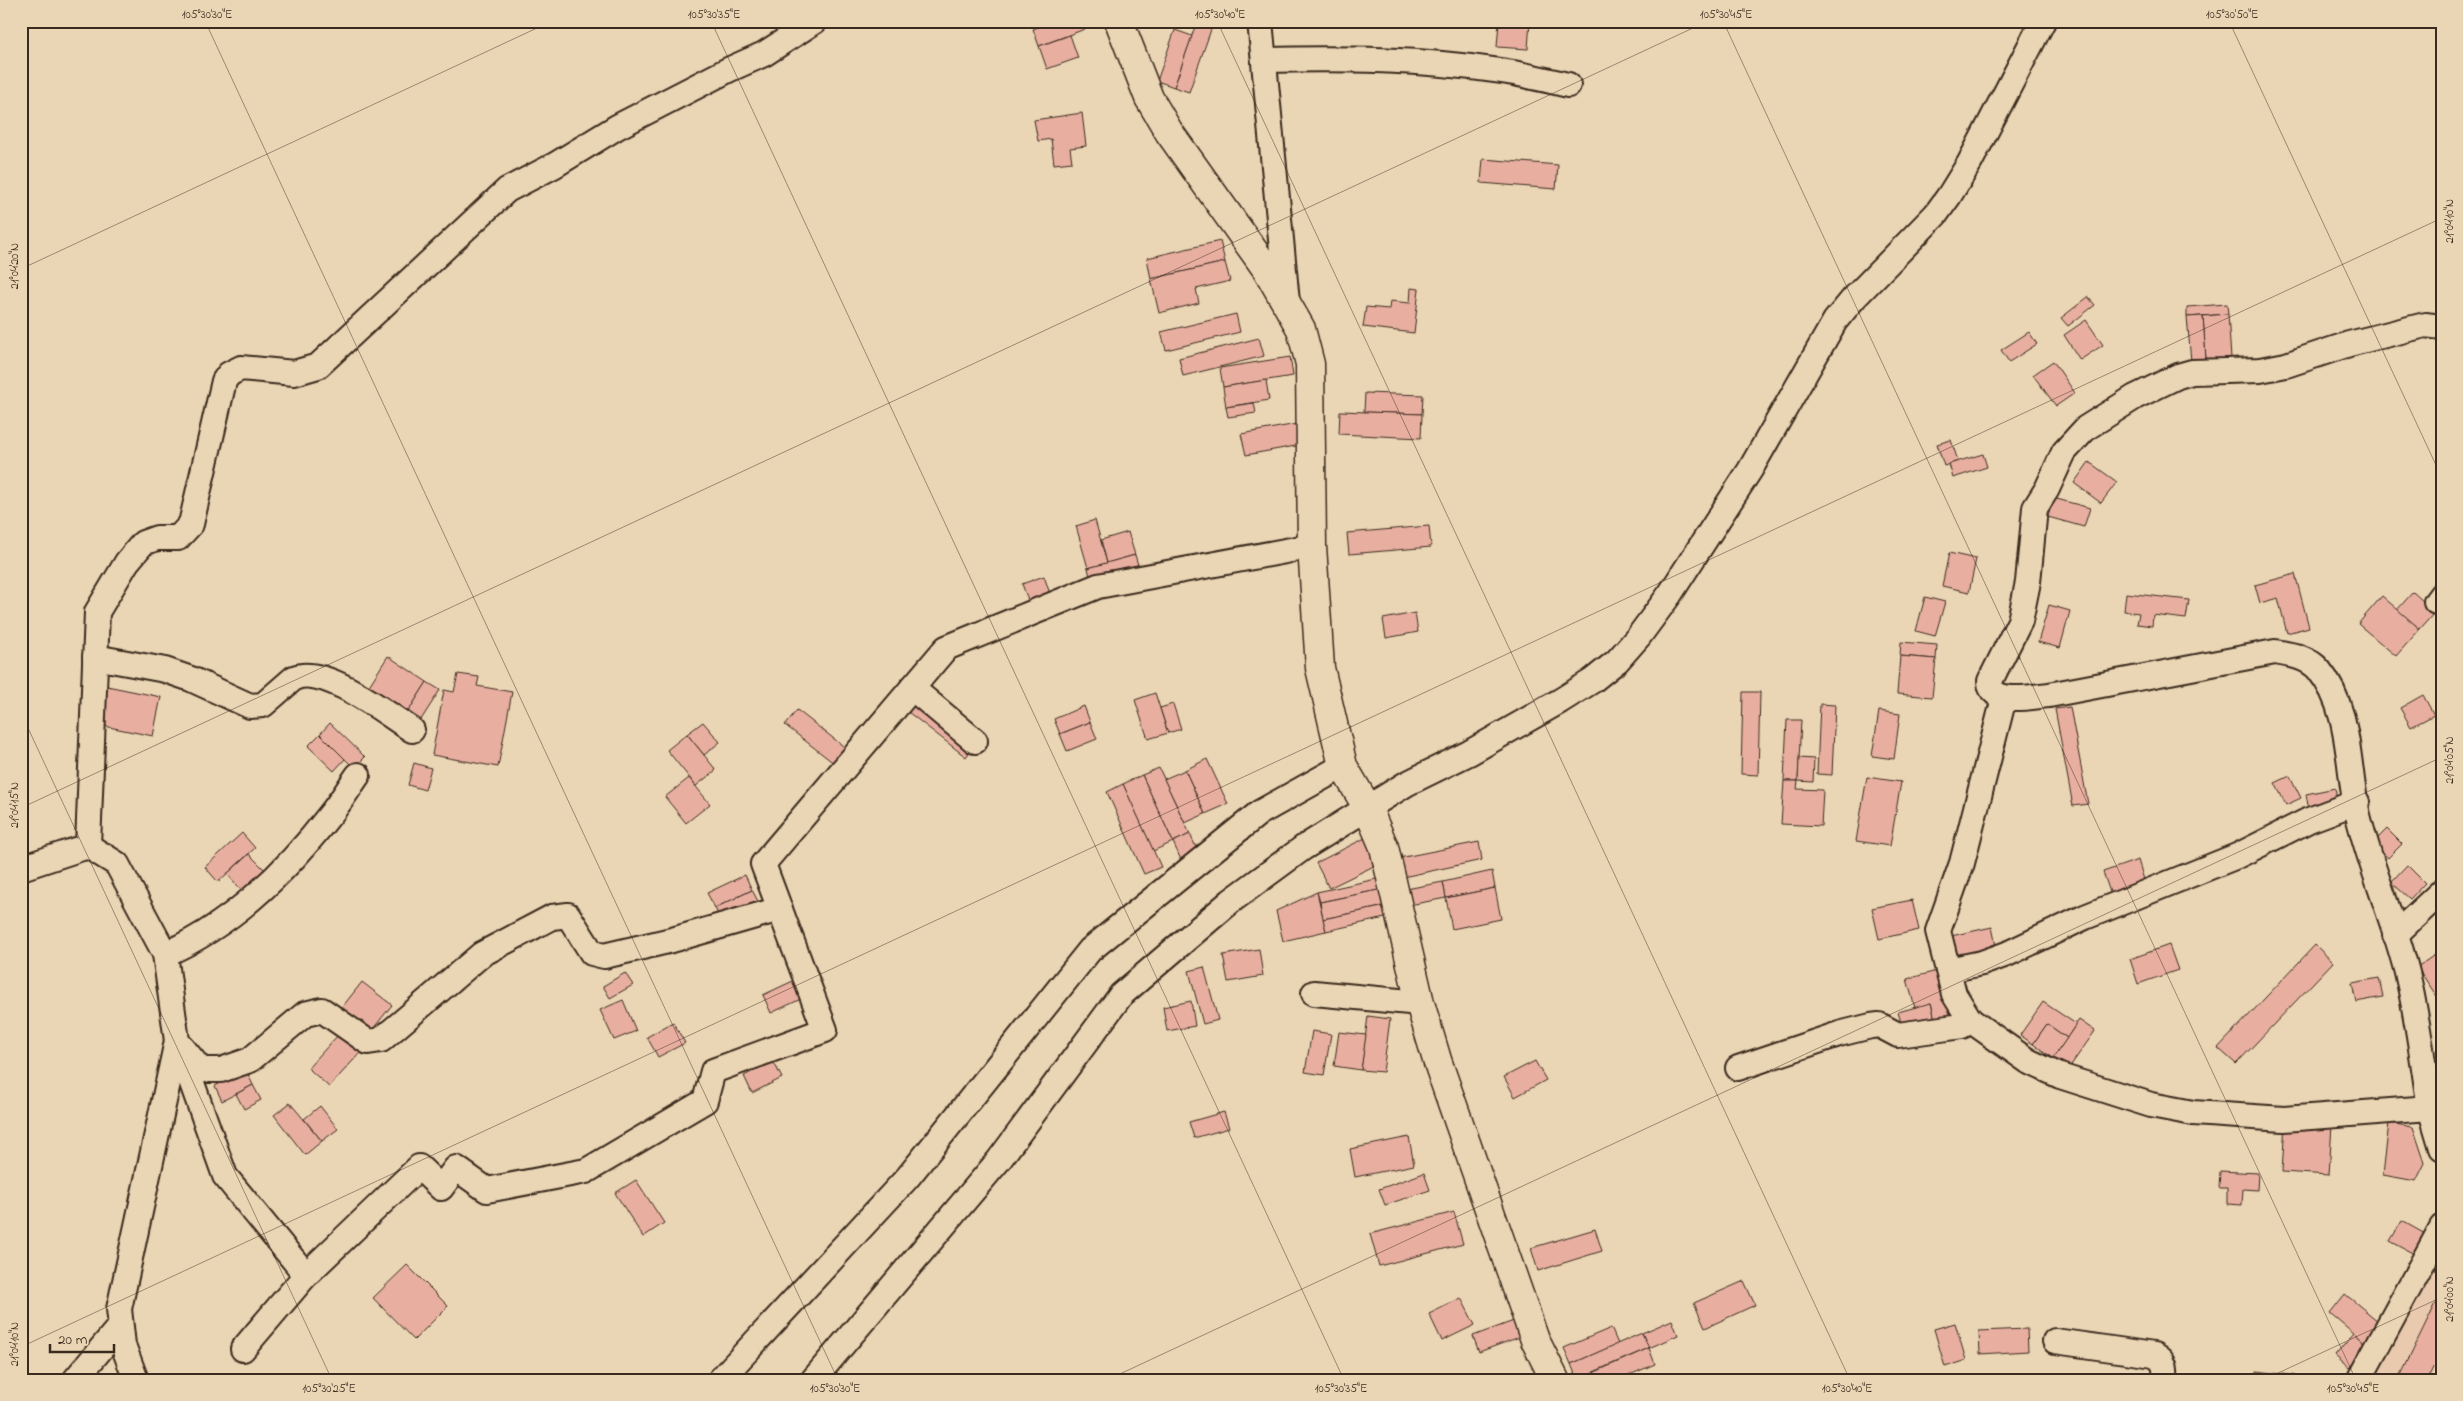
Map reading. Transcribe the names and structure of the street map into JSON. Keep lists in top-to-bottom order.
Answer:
{
  "scale_bar": "20 m",
  "coordinates": [
    "105°30'30\"E",
    "105°30'35\"E",
    "105°30'40\"E",
    "105°30'45\"E",
    "105°30'50\"E",
    "21°04'10\"N",
    "21°04'20\"N",
    "21°04'05\"N",
    "21°04'15\"N",
    "21°04'00\"N",
    "105°30'25\"E"
  ]
}
